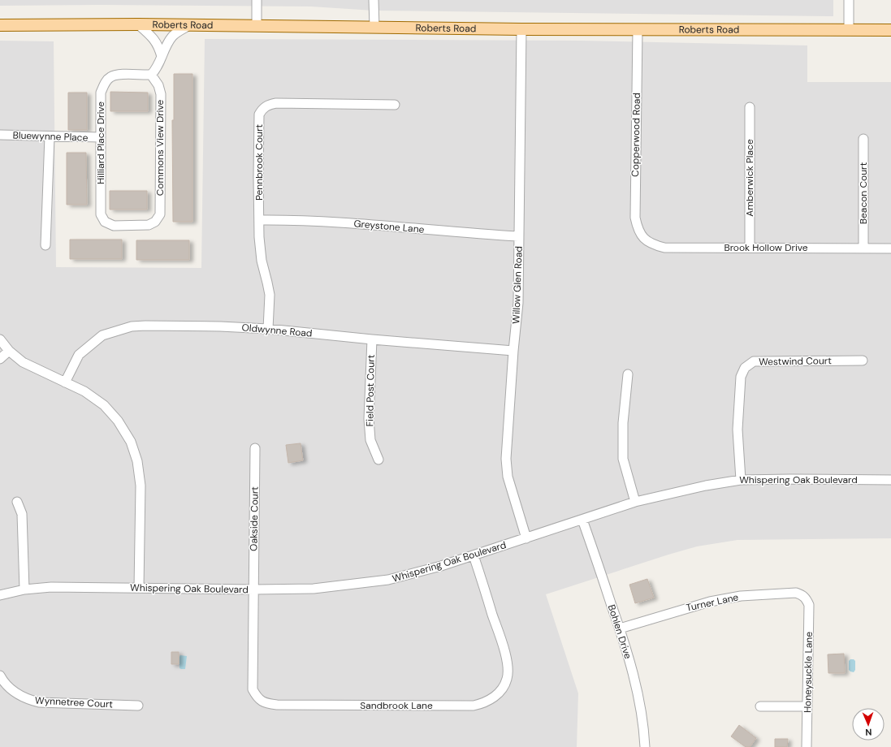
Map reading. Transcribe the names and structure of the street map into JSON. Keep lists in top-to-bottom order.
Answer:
{
  "streets": {
    "main road": ["Roberts Road"],
    "street": [
      "Copperwood Road",
      "Bluewynne Place",
      "Hilliard Place Drive",
      "Commons View Drive",
      "Pennbrook Court",
      "Amberwick Place",
      "Beacon Court",
      "Greystone Lane",
      "Brook Hollow Drive",
      "Willow Glen Road",
      "Oldwynne Road",
      "Westwind Court",
      "Field Post Court",
      "Whispering Oak Boulevard",
      "Oakside Court",
      "Turner Lane",
      "Bohlen Drive",
      "Honeysuckle Lane",
      "Wynnetree Court",
      "Sandbrook Lane"
    ]
  },
  "crossings": [
    ["Roberts Road", "Copperwood Road"],
    ["Roberts Road", "Willow Glen Road"],
    ["Copperwood Road", "Brook Hollow Drive"],
    ["Bluewynne Place", "Hilliard Place Drive"],
    ["Hilliard Place Drive", "Commons View Drive"],
    ["Pennbrook Court", "Greystone Lane"],
    ["Pennbrook Court", "Oldwynne Road"],
    ["Amberwick Place", "Brook Hollow Drive"],
    ["Beacon Court", "Brook Hollow Drive"],
    ["Greystone Lane", "Willow Glen Road"],
    ["Willow Glen Road", "Oldwynne Road"],
    ["Willow Glen Road", "Whispering Oak Boulevard"],
    ["Oldwynne Road", "Field Post Court"],
    ["Westwind Court", "Whispering Oak Boulevard"],
    ["Whispering Oak Boulevard", "Oakside Court"],
    ["Whispering Oak Boulevard", "Bohlen Drive"],
    ["Whispering Oak Boulevard", "Sandbrook Lane"],
    ["Oakside Court", "Sandbrook Lane"],
    ["Turner Lane", "Bohlen Drive"],
    ["Turner Lane", "Honeysuckle Lane"]
  ],
  "north": "bottom"
}
